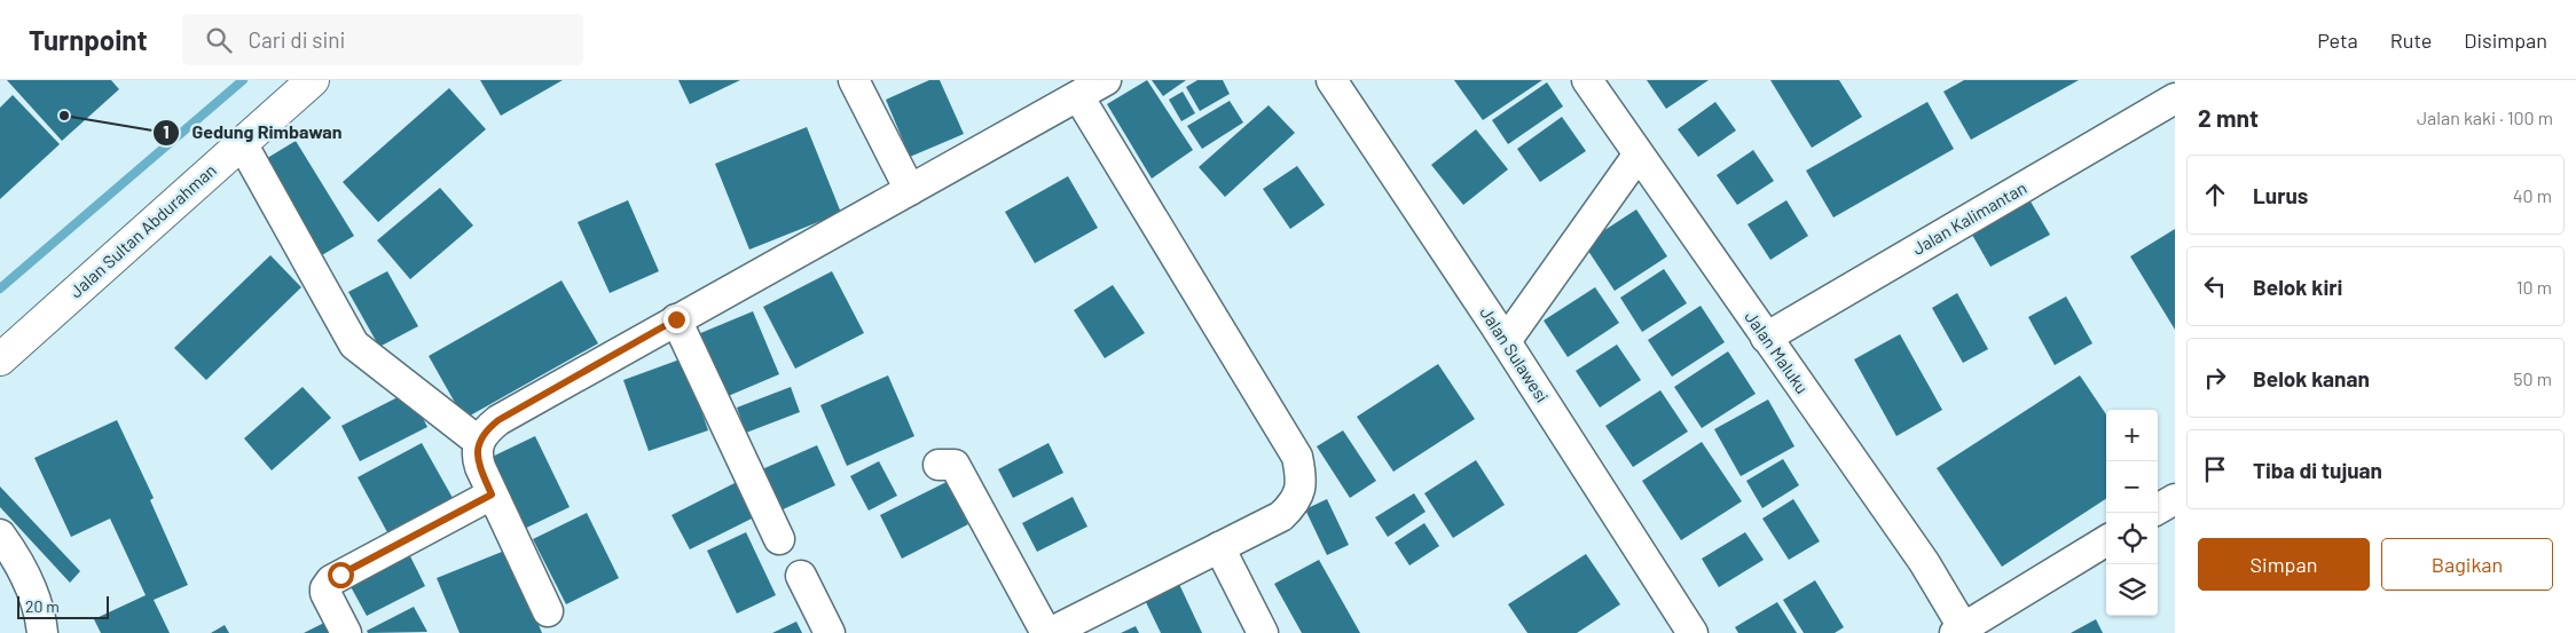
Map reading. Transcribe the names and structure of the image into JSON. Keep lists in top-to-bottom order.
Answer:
{
  "streets": {
    "street": [
      "Jalan Kalimantan",
      "Jalan Sultan Abdurahman",
      "Jalan Maluku",
      "Jalan Sulawesi"
    ]
  },
  "crossings": [
    ["Jalan Kalimantan", "Jalan Maluku"]
  ],
  "places": ["Gedung Rimbawan"],
  "scale_bar": "20 m",
  "page": {
    "header": "Turnpoint",
    "search": "Cari di sini",
    "nav": ["Peta", "Rute", "Disimpan"],
    "heading": ["2 mnt", "Jalan kaki · 100 m"],
    "list": [
      ["Lurus", "40 m"],
      ["Belok kiri", "10 m"],
      ["Belok kanan", "50 m"],
      "Tiba di tujuan"
    ],
    "map_buttons": ["+", "−"],
    "buttons": ["Simpan", "Bagikan"],
    "scale": "20 m"
  }
}
